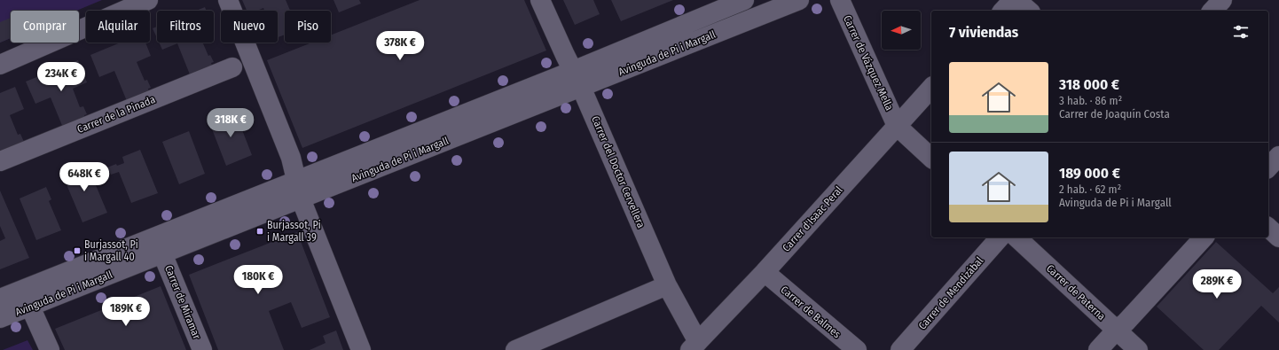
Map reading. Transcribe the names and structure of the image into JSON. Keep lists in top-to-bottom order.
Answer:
{
  "streets": {
    "street": [
      "Avinguda de Pi i Margall",
      "Carrer de Vázquez Mella",
      "Carrer de la Pinada",
      "Carrer del Doctor Cervellera",
      "Carrer d'Isaac Peral",
      "Carrer de Paterna",
      "Carrer de Mendizábal",
      "Carrer de Miramar",
      "Carrer de Balmes"
    ]
  },
  "crossings": [
    ["Avinguda de Pi i Margall", "Carrer del Doctor Cervellera"],
    ["Avinguda de Pi i Margall", "Carrer de Miramar"],
    ["Carrer de Vázquez Mella", "Carrer d'Isaac Peral"],
    ["Carrer del Doctor Cervellera", "Carrer d'Isaac Peral"],
    ["Carrer d'Isaac Peral", "Carrer de Balmes"]
  ],
  "places": {
    "transit": ["Burjassot, Pi i Margall 39", "Burjassot, Pi i Margall 40"]
  },
  "north": "left",
  "page": {
    "chip": [
      "Comprar",
      "Alquilar",
      "Filtros",
      "Nuevo",
      "Piso"
    ],
    "heading": "7 viviendas",
    "price": [
      "378K €",
      "234K €",
      "318K €",
      "648K €",
      "180K €",
      "289K €",
      "189K €"
    ],
    "list": [
      {
        "name": "318 000 €",
        "note": "3 hab. · 86 m² · Carrer de Joaquín Costa"
      },
      {
        "name": "189 000 €",
        "note": "2 hab. · 62 m² · Avinguda de Pi i Margall"
      }
    ]
  }
}
